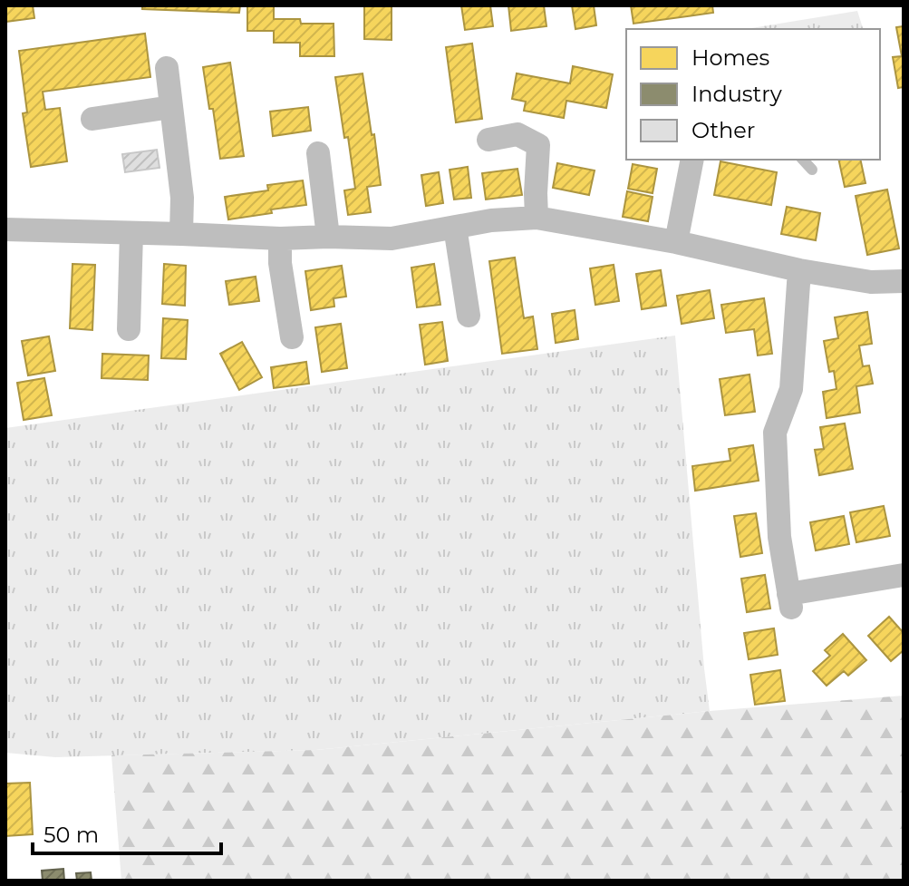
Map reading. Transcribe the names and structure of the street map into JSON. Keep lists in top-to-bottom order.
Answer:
{
  "legend": ["Homes", "Industry", "Other"],
  "scale_bar": "50 m"
}
